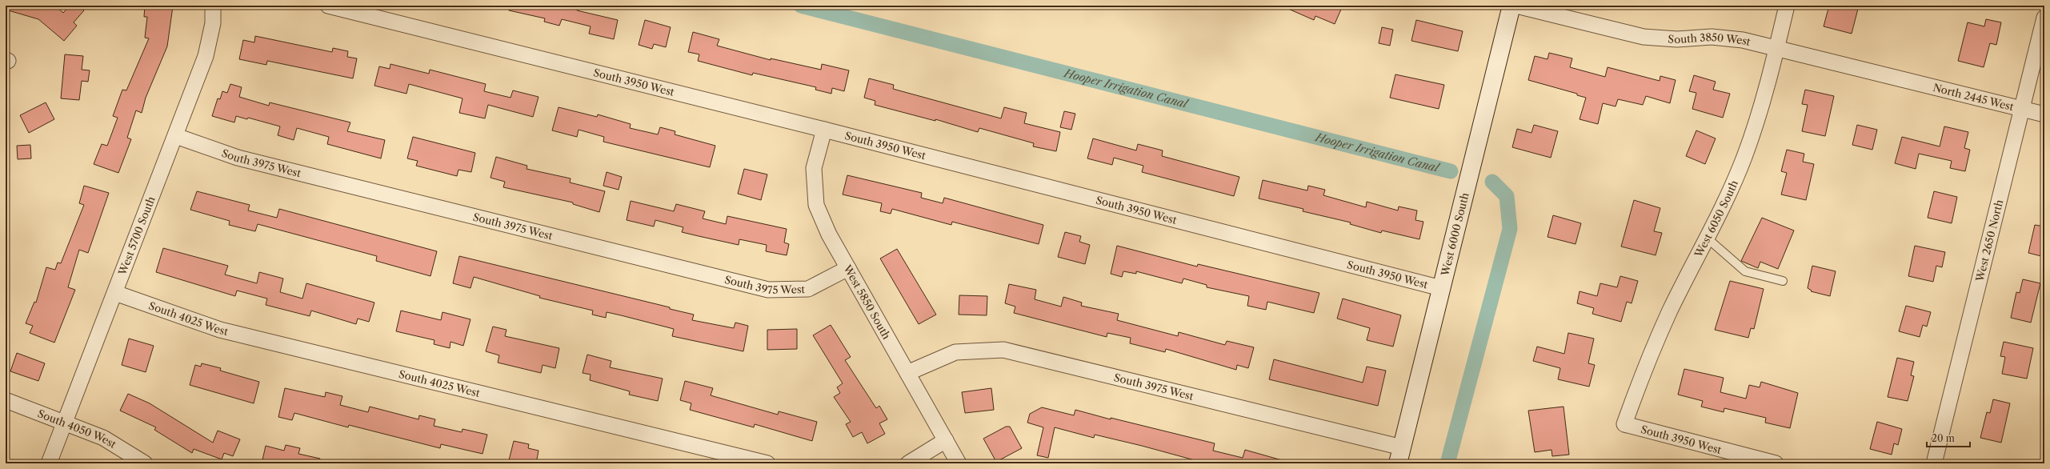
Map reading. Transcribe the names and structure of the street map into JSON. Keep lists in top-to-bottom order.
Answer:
{
  "streets": {
    "street": [
      "South 3850 West",
      "South 3950 West",
      "North 2445 West",
      "South 3975 West",
      "West 6050 South",
      "West 6000 South",
      "West 5700 South",
      "West 2650 North",
      "West 5850 South",
      "South 4025 West",
      "South 4050 West"
    ]
  },
  "crossings": [
    ["South 3850 West", "North 2445 West"],
    ["South 3850 West", "West 6050 South"],
    ["South 3950 West", "West 6050 South"],
    ["South 3950 West", "West 6000 South"],
    ["South 3950 West", "West 5850 South"],
    ["North 2445 West", "West 2650 North"],
    ["South 3975 West", "West 6000 South"],
    ["South 3975 West", "West 5700 South"],
    ["South 3975 West", "West 5850 South"],
    ["West 5700 South", "South 4025 West"],
    ["West 5700 South", "South 4050 West"]
  ],
  "water": ["Hooper Irrigation Canal"],
  "scale_bar": "20 m"
}
